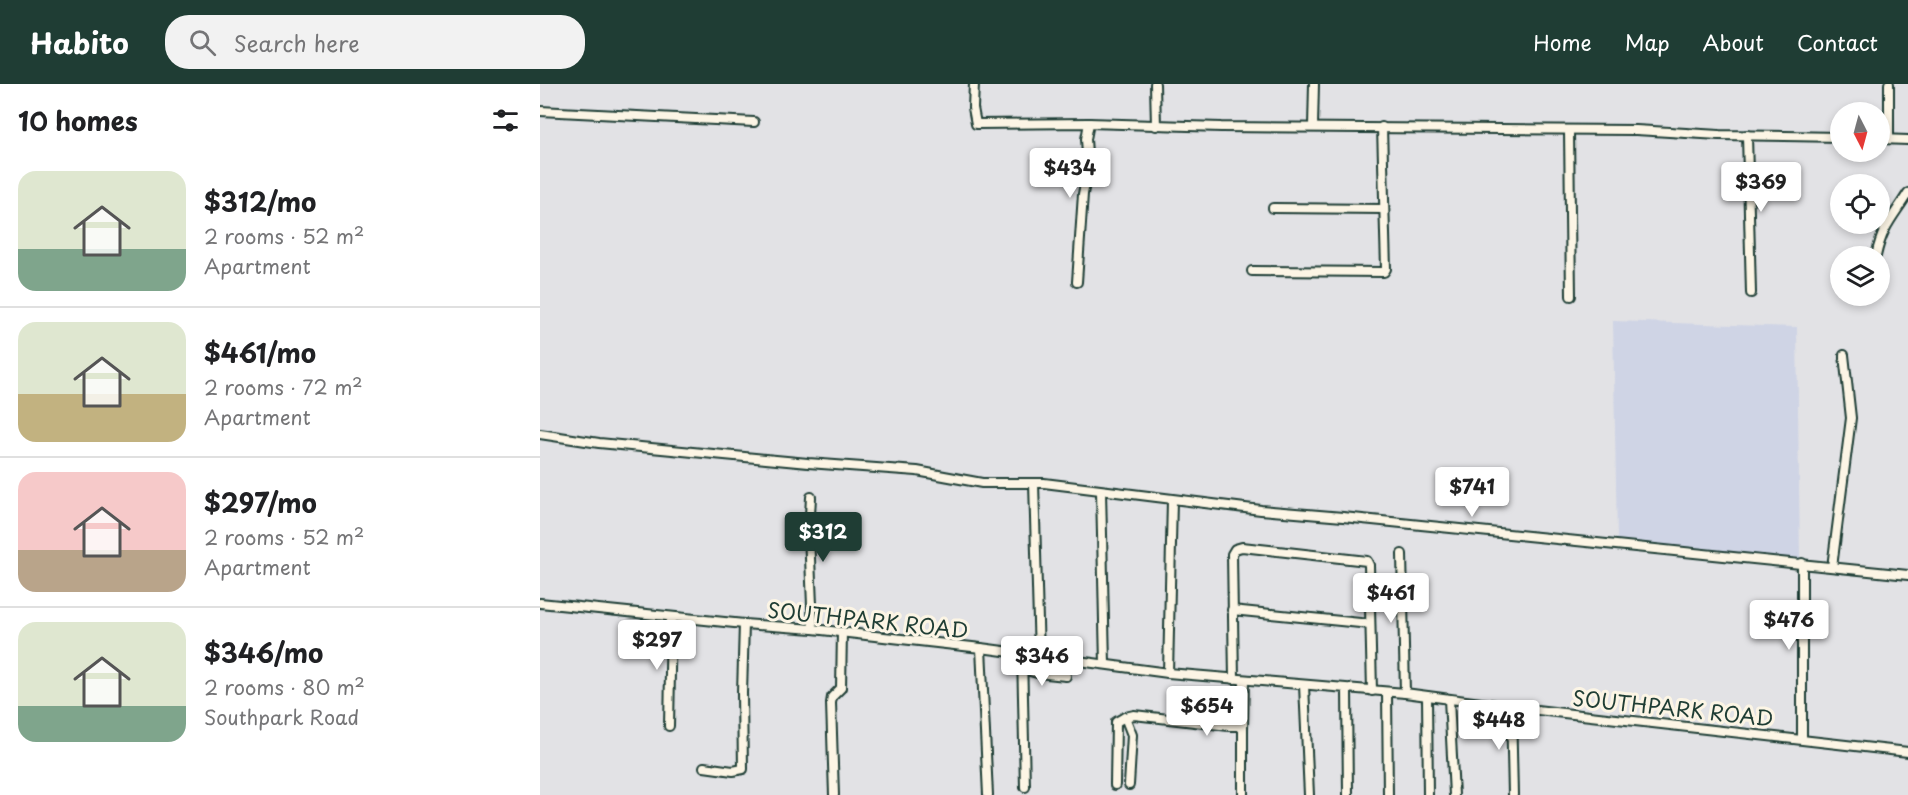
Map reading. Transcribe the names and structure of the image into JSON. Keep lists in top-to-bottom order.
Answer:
{
  "streets": {
    "street": ["SOUTHPARK ROAD"]
  },
  "north": "bottom",
  "page": {
    "header": "Habito",
    "search": "Search here",
    "nav": [
      "Home",
      "Map",
      "About",
      "Contact"
    ],
    "heading": "10 homes",
    "price": [
      "$434",
      "$369",
      "$741",
      "$312",
      "$461",
      "$476",
      "$297",
      "$346",
      "$654",
      "$448"
    ],
    "list": [
      {
        "name": "$312/mo",
        "note": "2 rooms · 52 m² · Apartment"
      },
      {
        "name": "$461/mo",
        "note": "2 rooms · 72 m² · Apartment"
      },
      {
        "name": "$297/mo",
        "note": "2 rooms · 52 m² · Apartment"
      },
      {
        "name": "$346/mo",
        "note": "2 rooms · 80 m² · Southpark Road"
      }
    ]
  }
}
